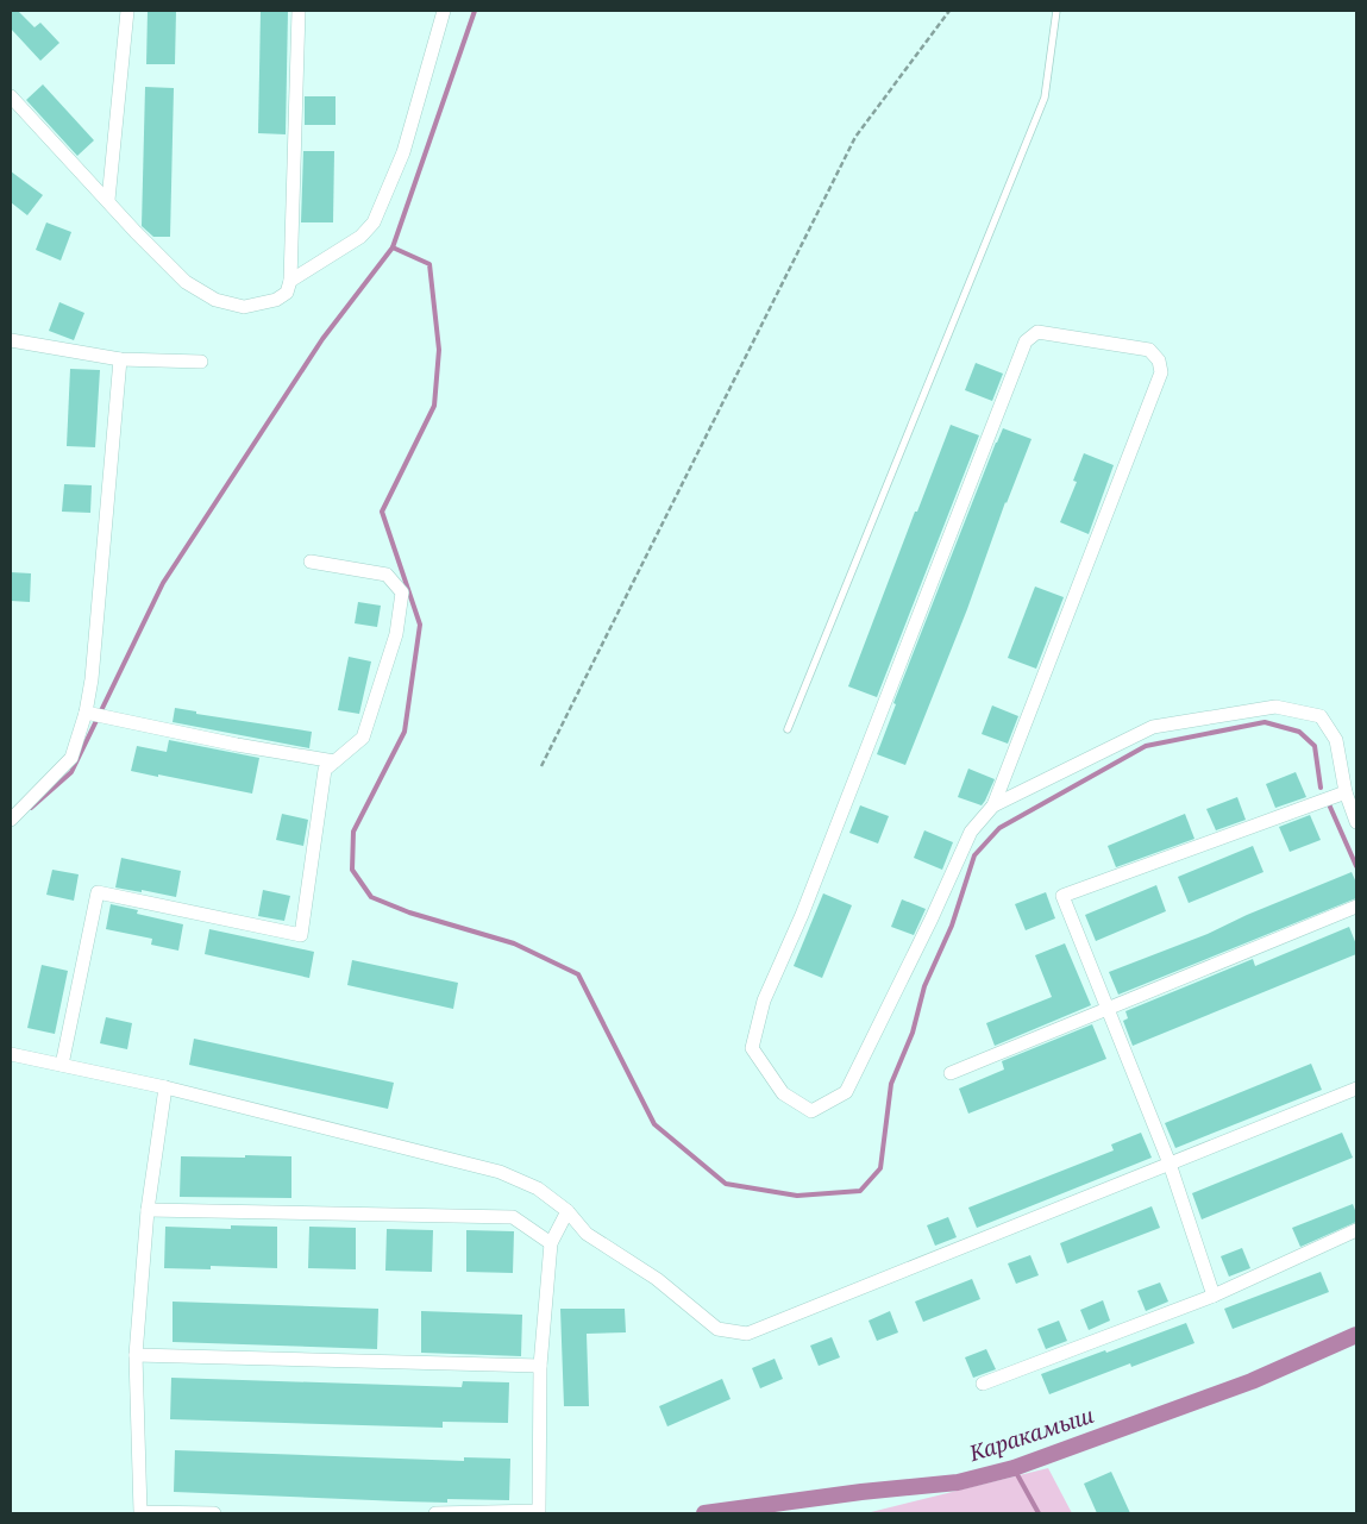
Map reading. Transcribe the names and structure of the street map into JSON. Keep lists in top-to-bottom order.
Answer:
{
  "water": ["Каракамыш"]
}
